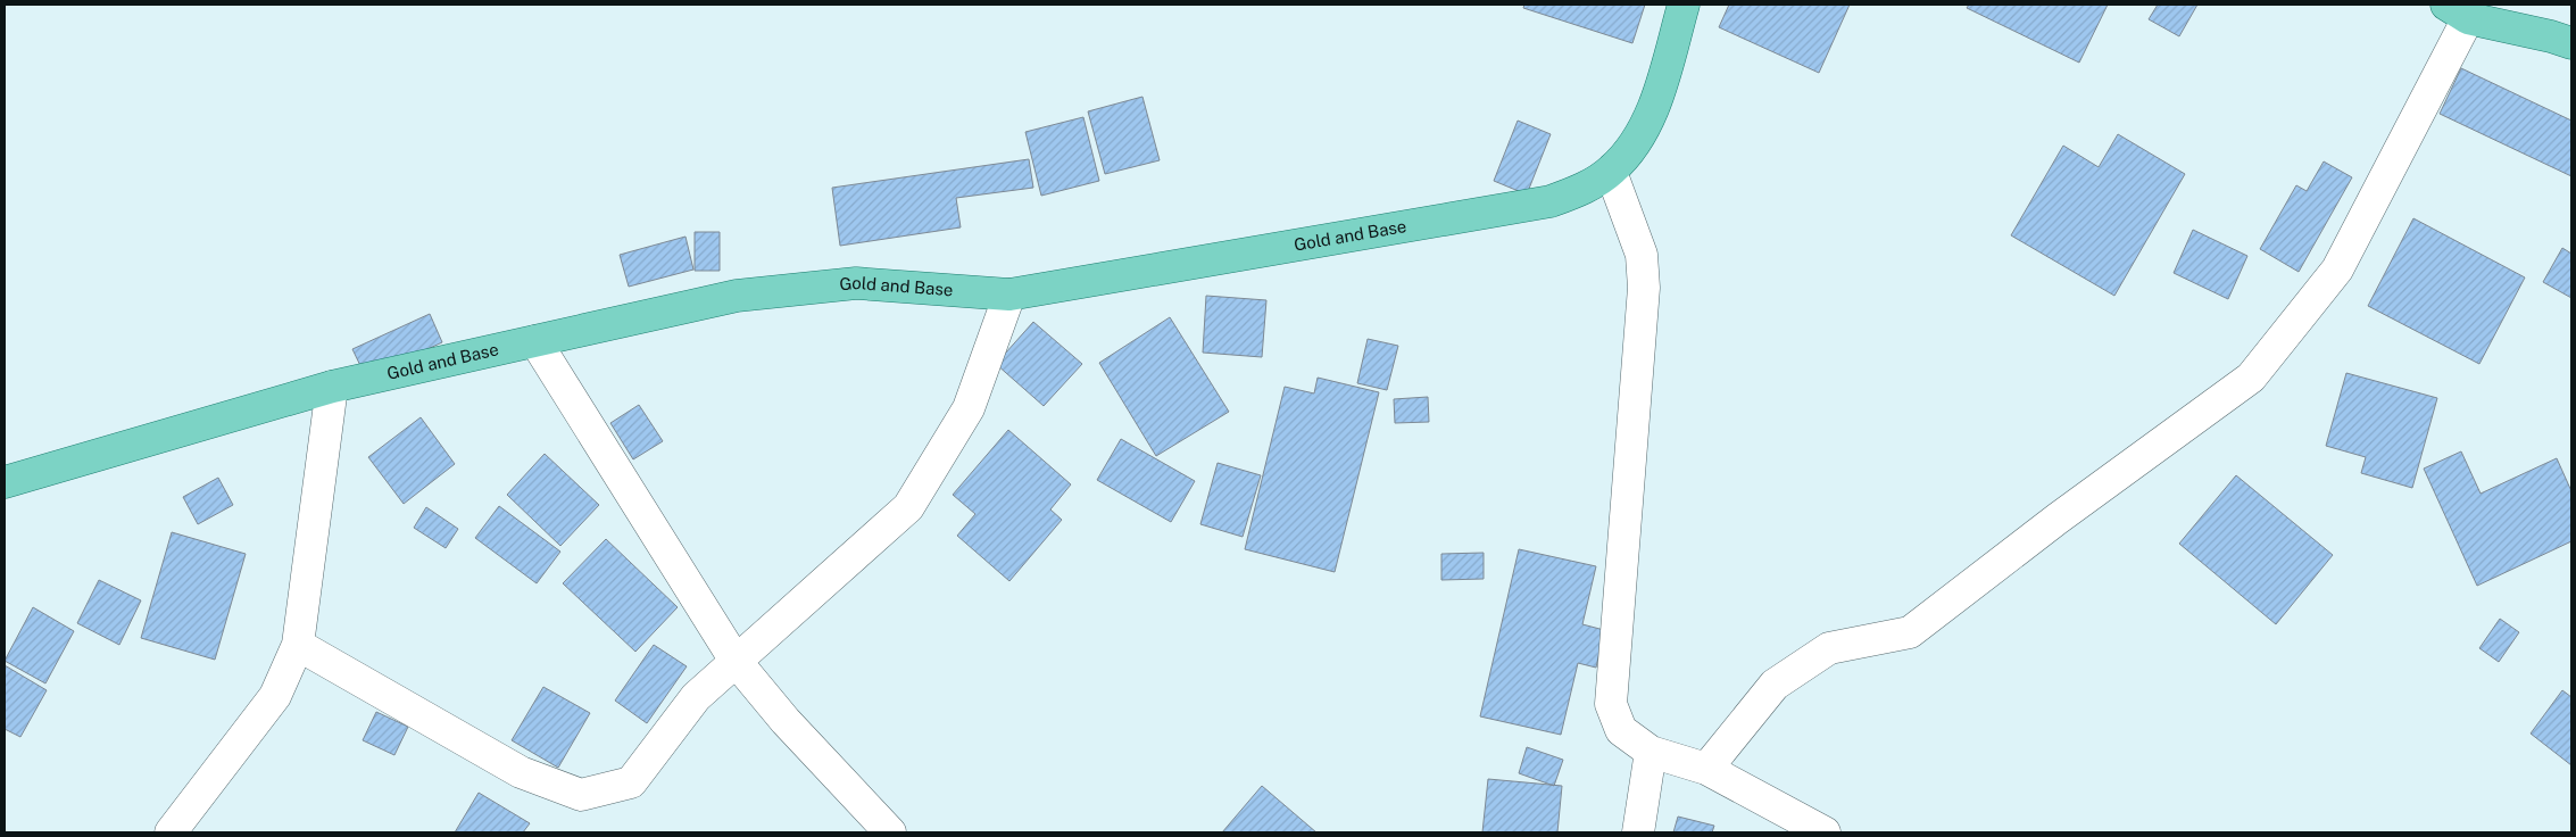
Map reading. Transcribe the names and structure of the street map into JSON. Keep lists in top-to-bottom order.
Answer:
{
  "streets": {
    "main road": ["Gold and Base"]
  }
}
